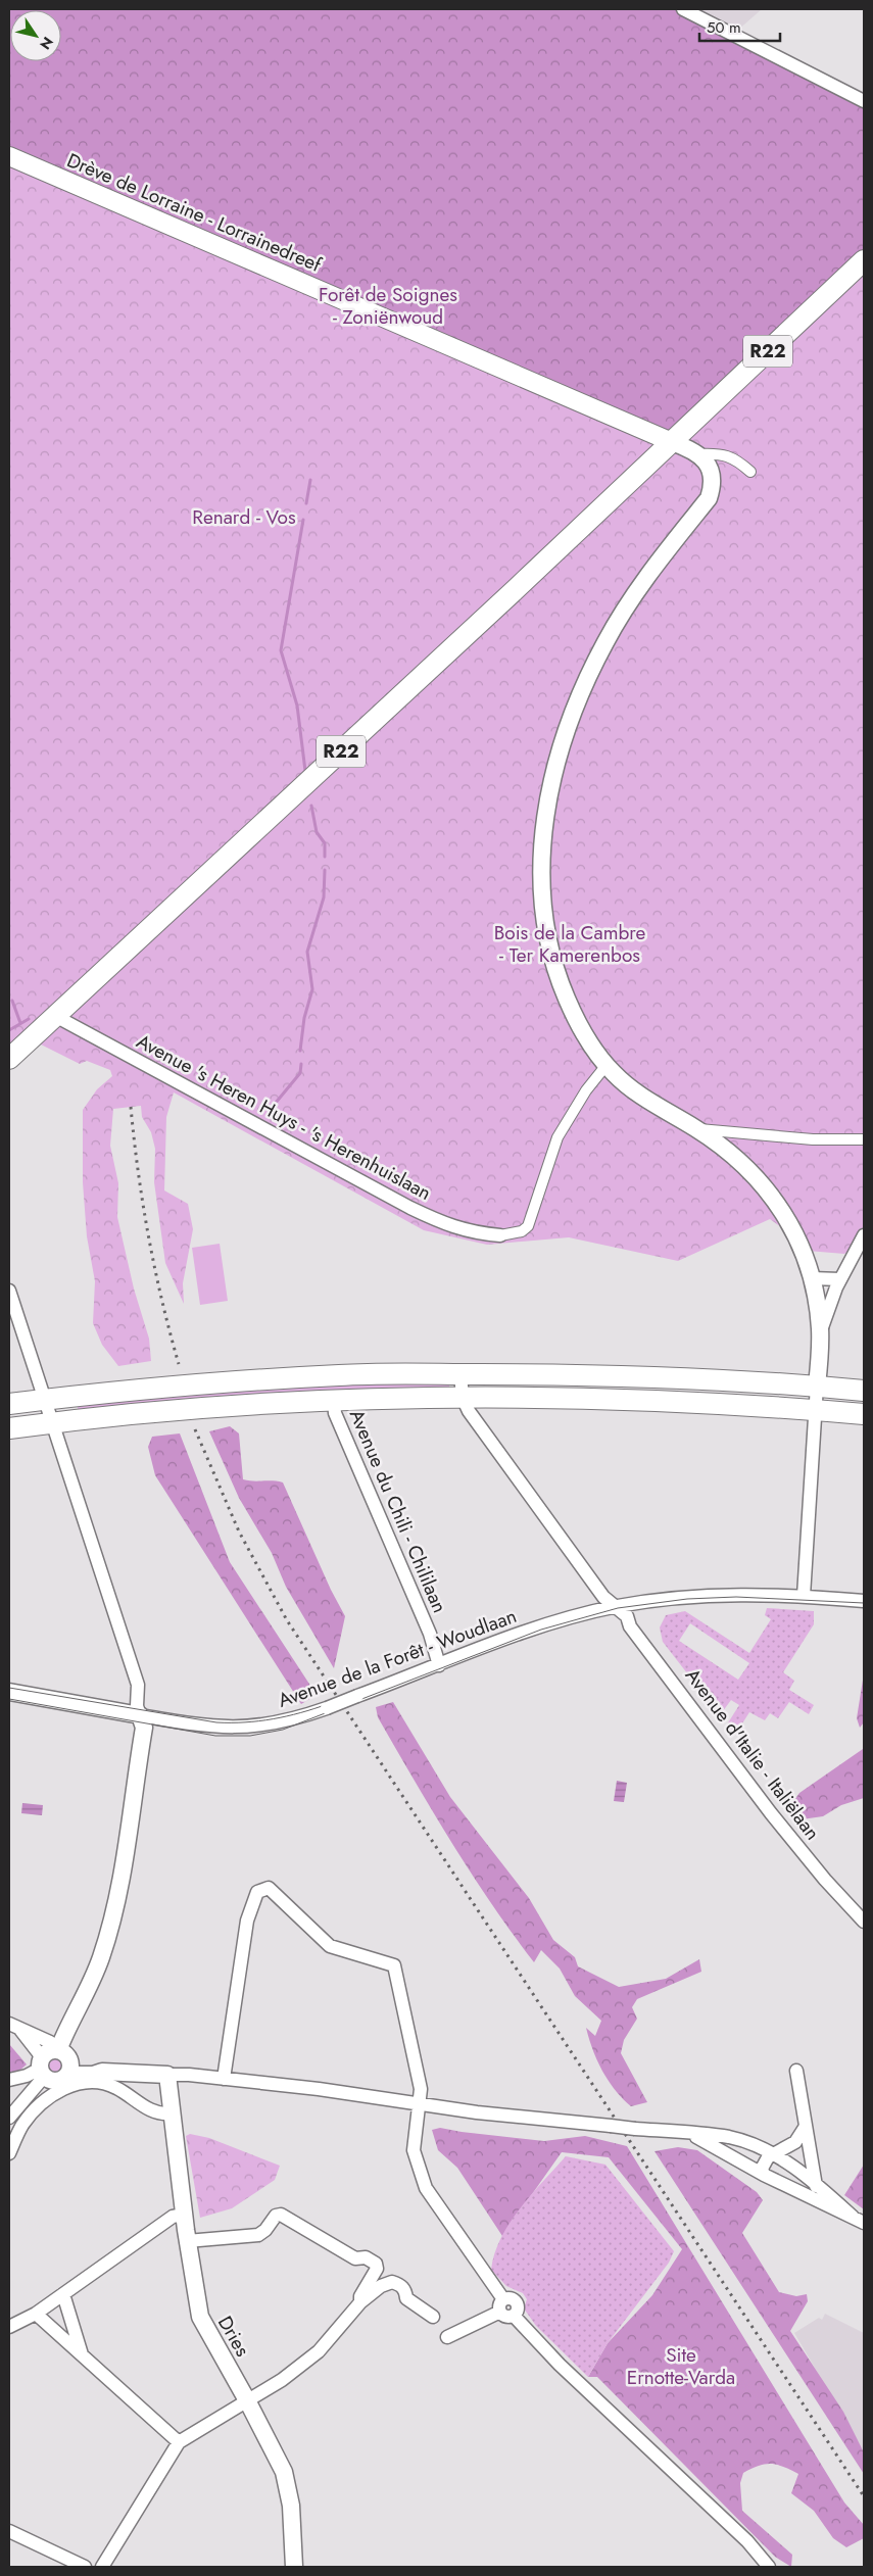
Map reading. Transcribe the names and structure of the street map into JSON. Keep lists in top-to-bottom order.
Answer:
{
  "streets": {
    "main road": ["Drève de Lorraine - Lorrainedreef", "R22"],
    "street": [
      "Avenue 's Heren Huys - 's Herenhuislaan",
      "Avenue du Chili - Chililaan",
      "Avenue de la Forêt - Woudlaan",
      "Avenue d'Italie - Italiëlaan",
      "Dries"
    ]
  },
  "crossings": [
    ["Drève de Lorraine - Lorrainedreef", "R22"],
    ["R22", "Avenue 's Heren Huys - 's Herenhuislaan"],
    ["Avenue du Chili - Chililaan", "Avenue de la Forêt - Woudlaan"],
    ["Avenue de la Forêt - Woudlaan", "Avenue d'Italie - Italiëlaan"]
  ],
  "parks": [
    "Forêt de Soignes - Zoniënwoud",
    "Renard - Vos",
    "Bois de la Cambre - Ter Kamerenbos",
    "Site Ernotte-Varda"
  ],
  "scale_bar": "50 m",
  "north": "bottom right"
}
